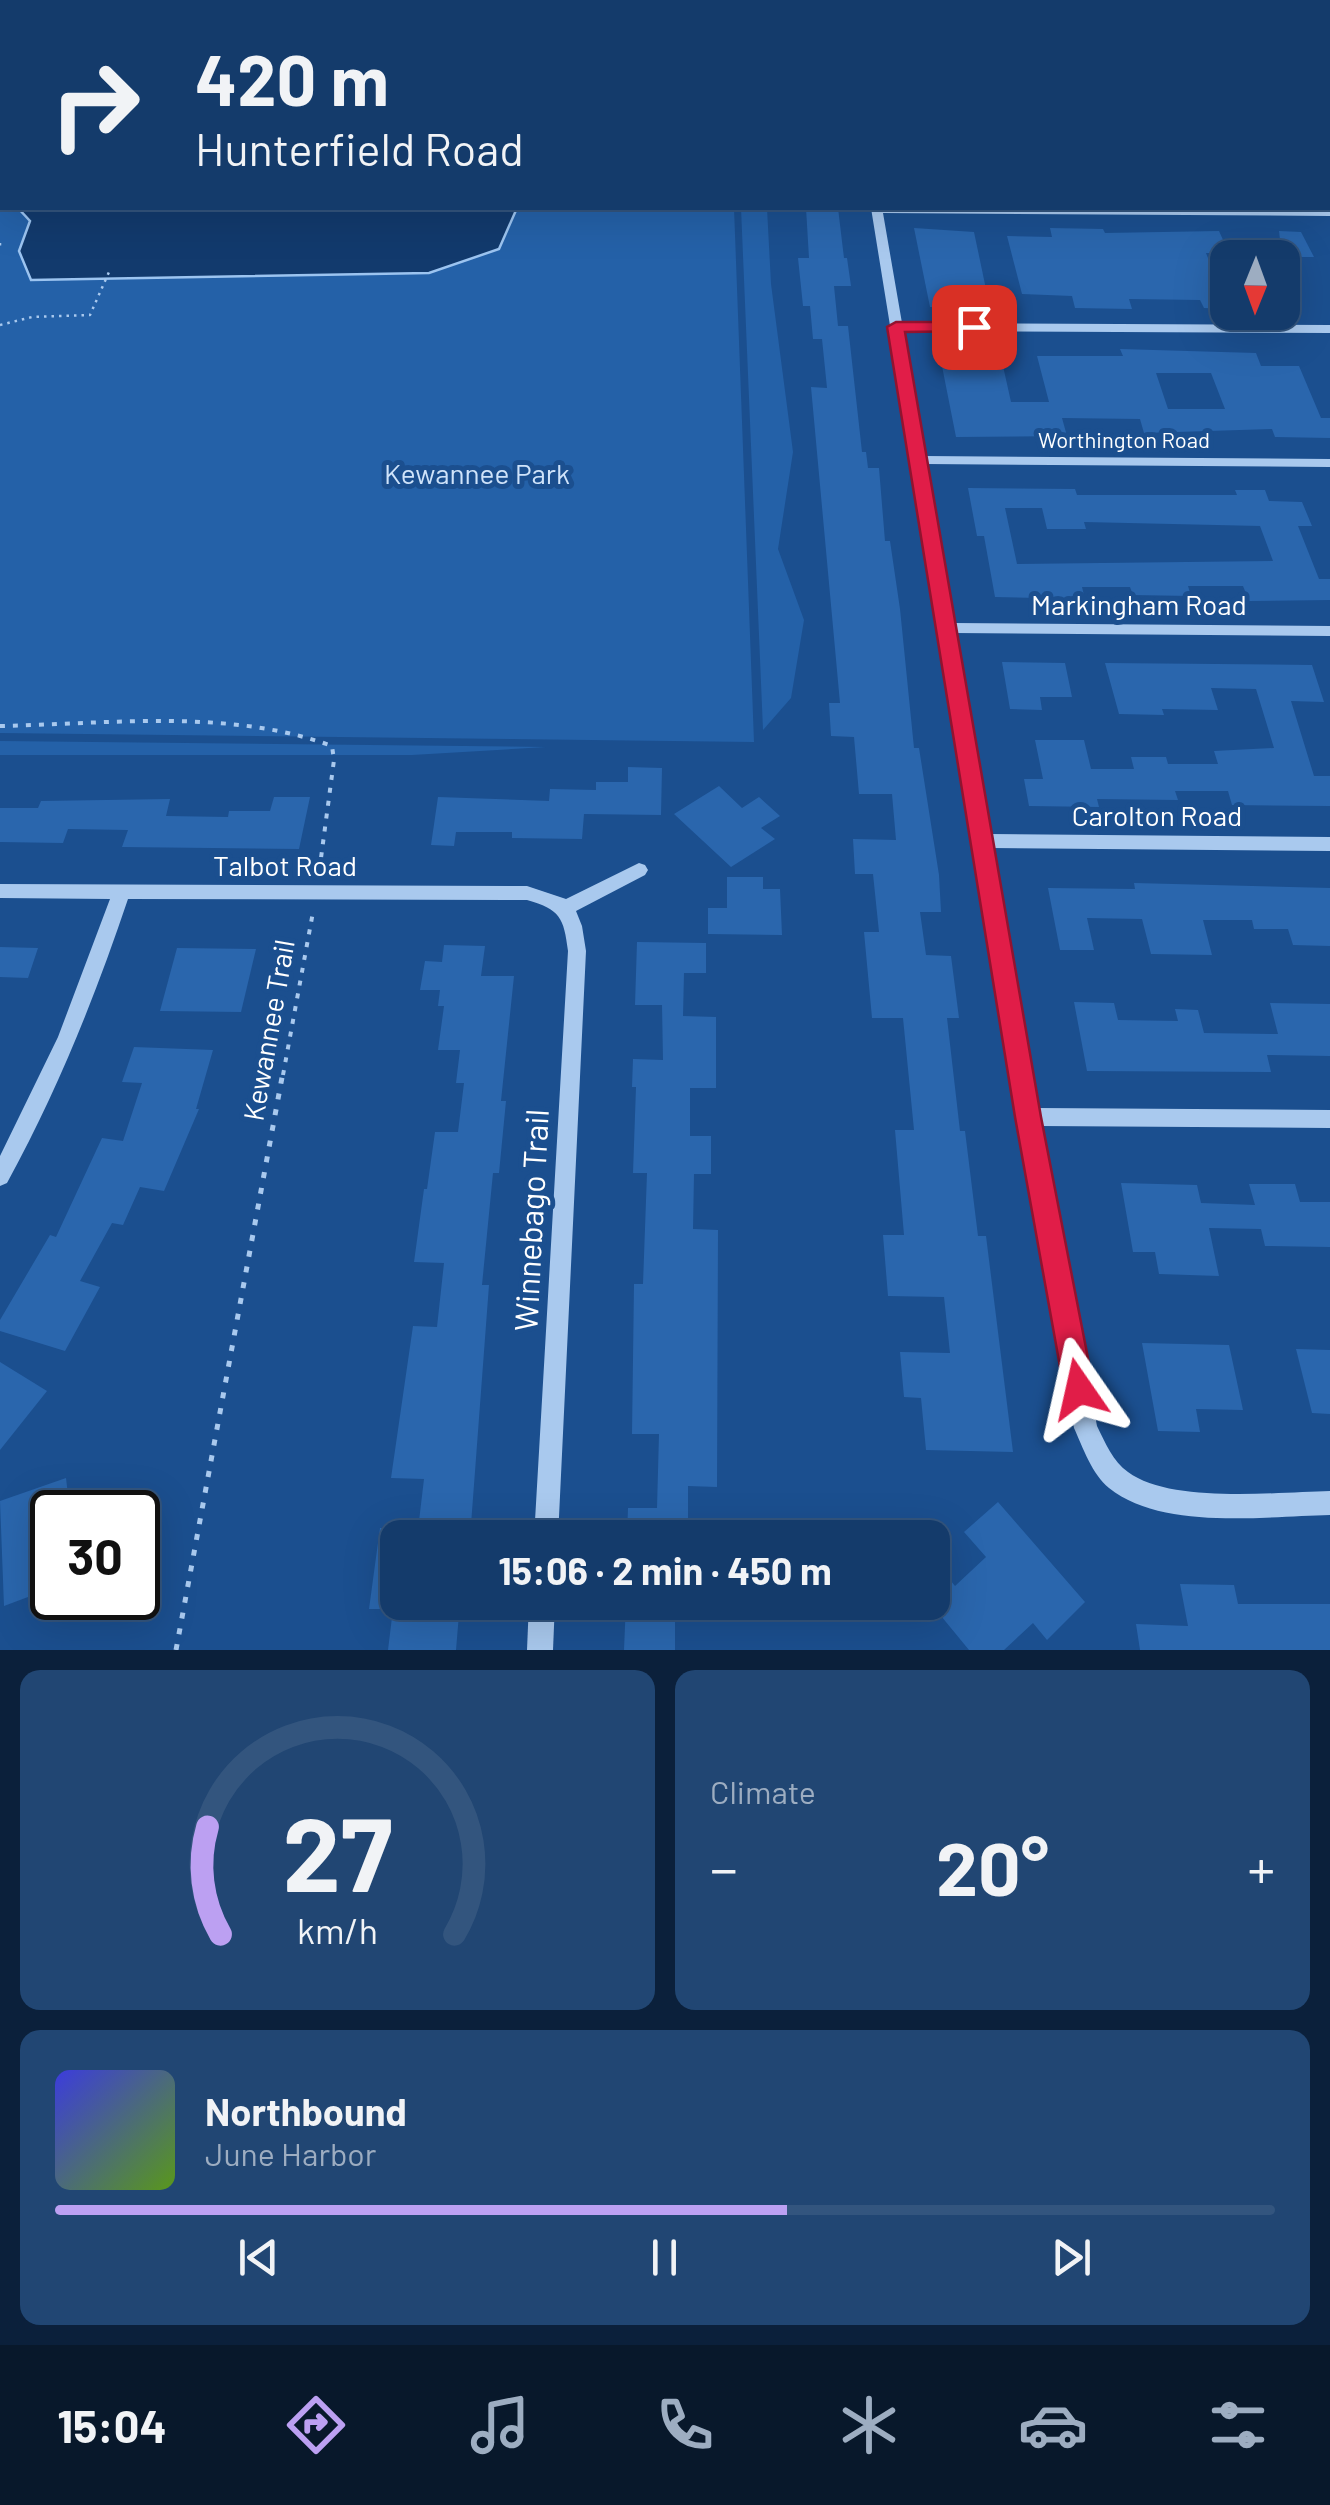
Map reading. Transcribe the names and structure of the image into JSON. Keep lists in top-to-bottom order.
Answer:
{
  "streets": {
    "street": [
      "Worthington Road",
      "Markingham Road",
      "Carolton Road",
      "Talbot Road",
      "Winnebago Trail"
    ],
    "path": ["Kewannee Trail"]
  },
  "crossings": [
    ["Talbot Road", "Kewannee Trail"],
    ["Talbot Road", "Winnebago Trail"]
  ],
  "parks": ["Kewannee Park"],
  "north": "bottom",
  "page": {
    "turn": ["420 m", "Hunterfield Road"],
    "limit": "30",
    "trip": "15:06 · 2 min · 450 m",
    "tile": "Climate",
    "heat": ["−", "20°", "+"],
    "song": ["Northbound", "June Harbor"],
    "tabs": "15:04",
    "gauge": ["27", "km/h"]
  }
}
